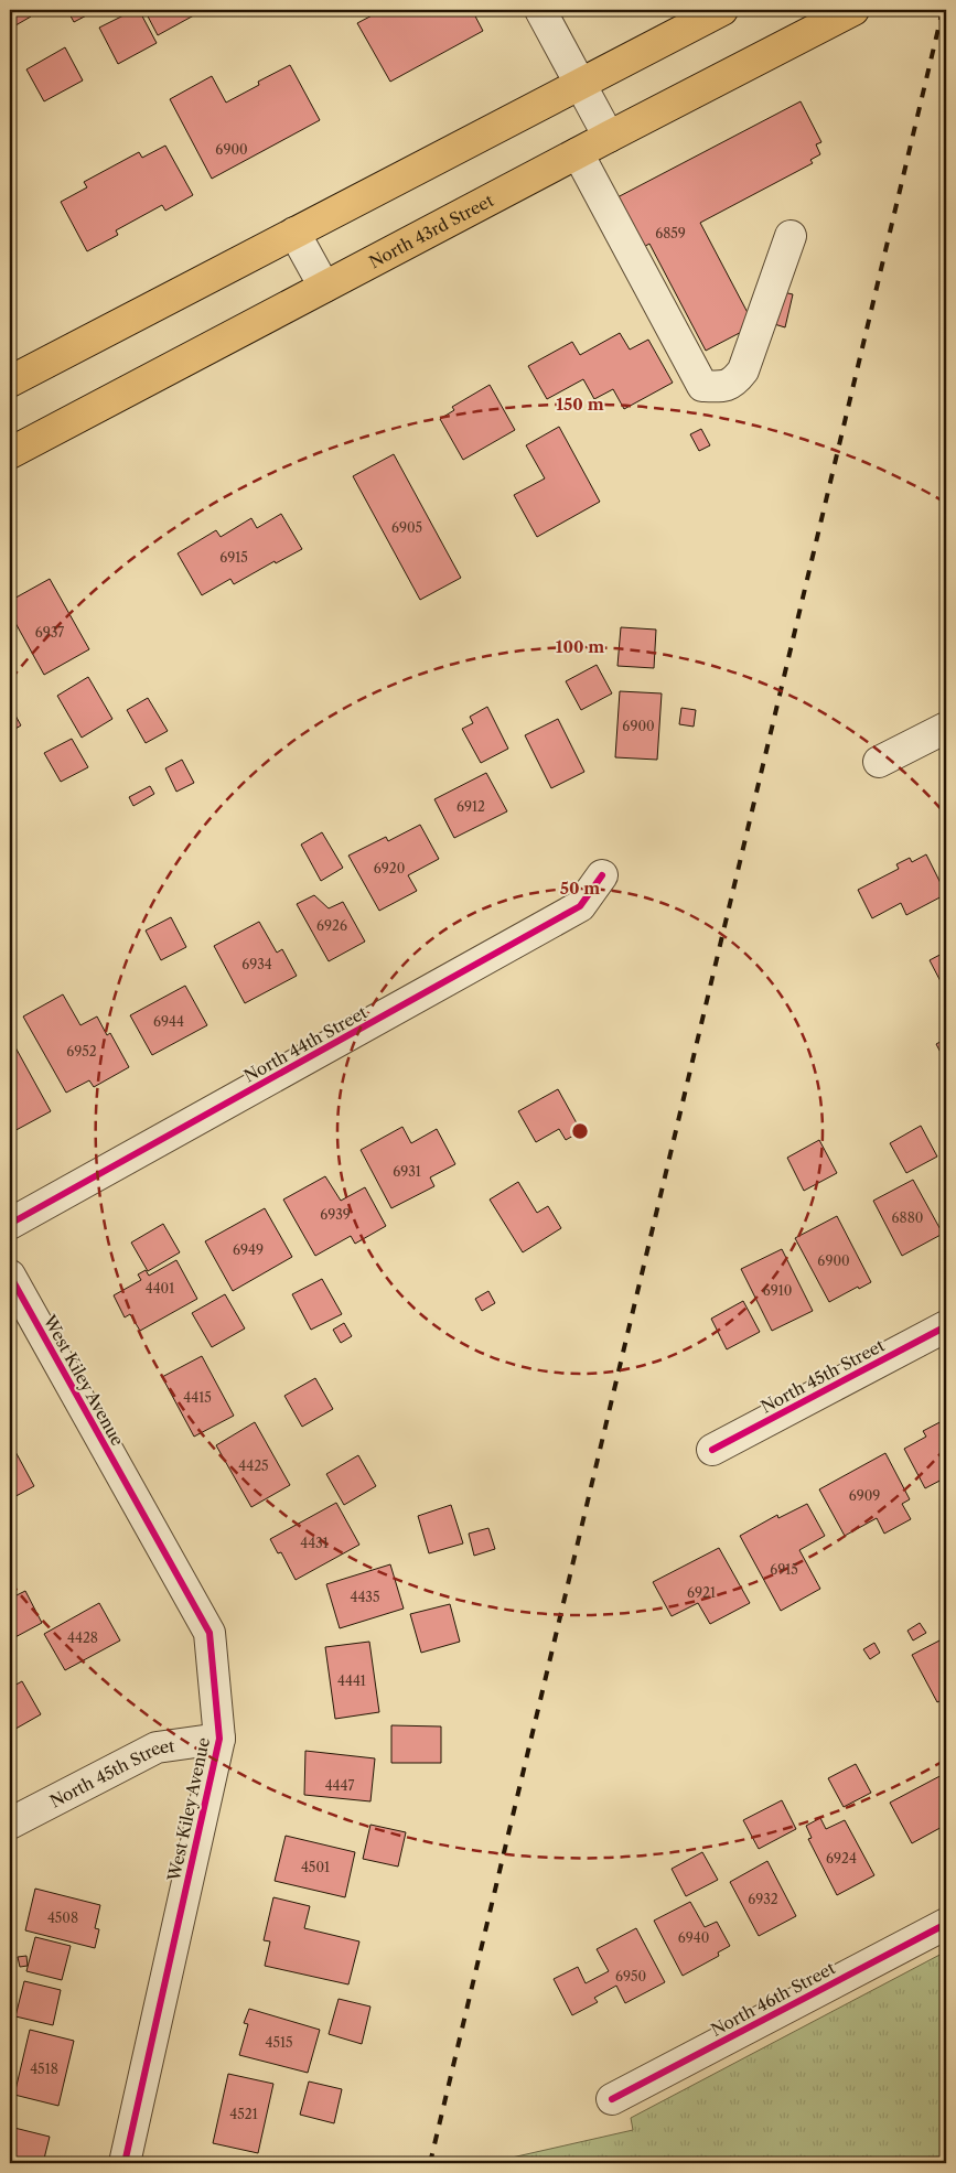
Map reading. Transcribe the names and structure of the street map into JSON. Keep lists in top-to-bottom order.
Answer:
{
  "streets": {
    "main road": ["North 43rd Street"],
    "street": [
      "North 44th Street",
      "North 45th Street",
      "West Kiley Avenue",
      "North 46th Street"
    ]
  },
  "crossings": [
    ["North 45th Street", "West Kiley Avenue"]
  ],
  "house_numbers": [
    "6900",
    "6859",
    "6905",
    "6915",
    "6937",
    "6900",
    "6912",
    "6920",
    "6926",
    "6934",
    "6944",
    "6952",
    "6931",
    "6939",
    "6880",
    "6949",
    "6900",
    "4401",
    "6910",
    "4415",
    "4425",
    "6909",
    "4431",
    "6915",
    "6921",
    "4435",
    "4428",
    "4441",
    "4447",
    "6924",
    "4501",
    "6932",
    "4508",
    "6940",
    "6950",
    "4515",
    "4518",
    "4521"
  ],
  "rings": ["150 m", "100 m", "50 m"]
}
